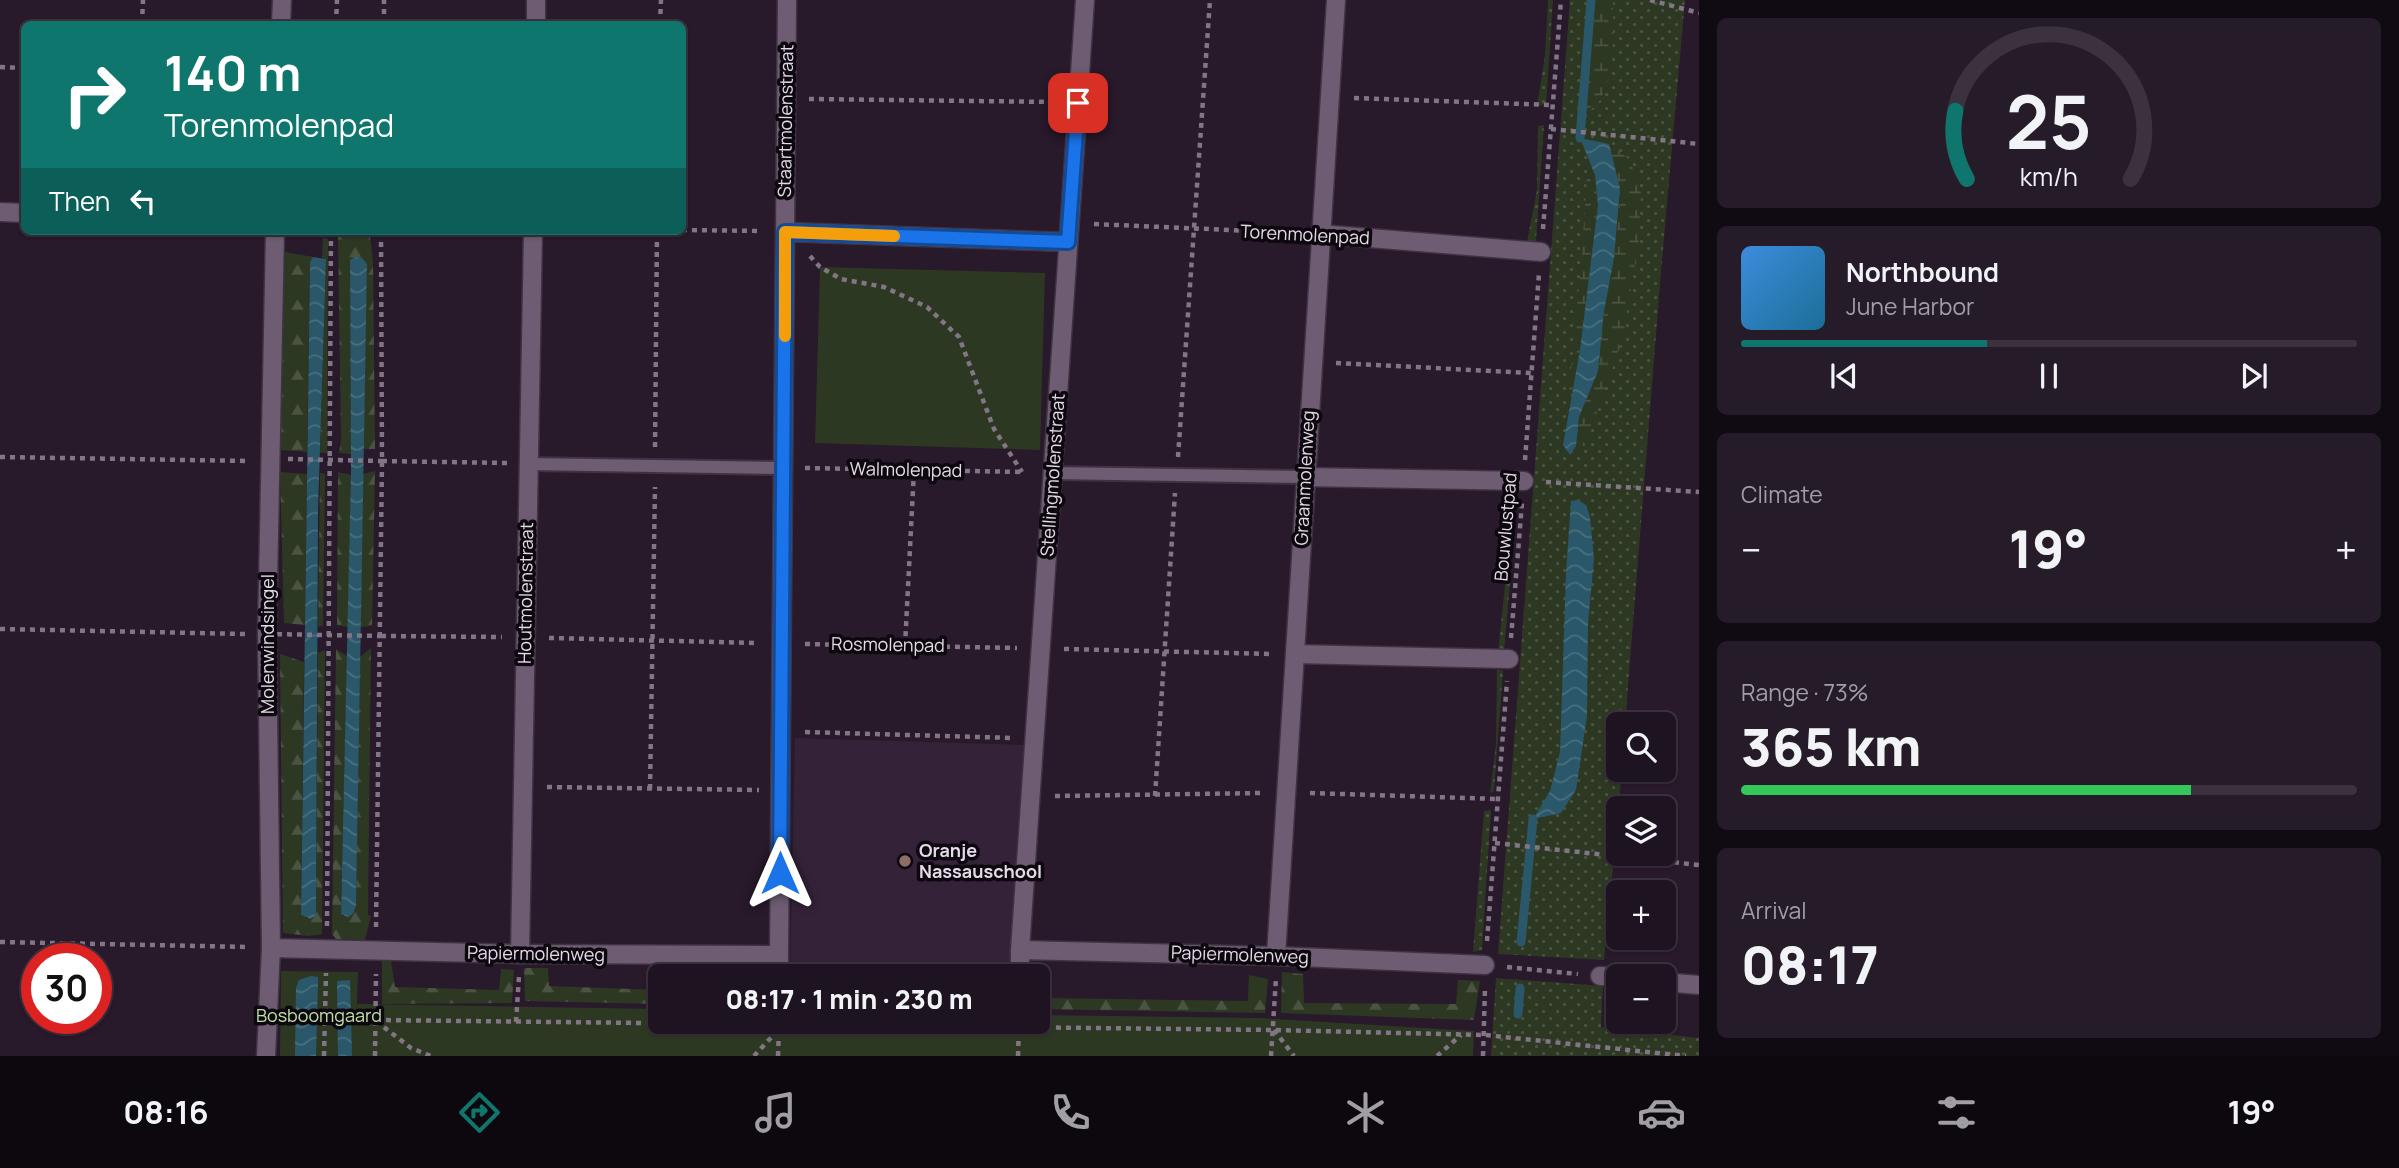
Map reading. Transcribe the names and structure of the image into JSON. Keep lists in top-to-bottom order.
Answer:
{
  "streets": {
    "street": [
      "Staartmolenstraat",
      "Torenmolenpad",
      "Stellingmolenstraat",
      "Graanmolenweg",
      "Houtmolenstraat",
      "Molenwindsingel",
      "Papiermolenweg"
    ],
    "path": ["Walmolenpad", "Bouwlustpad", "Rosmolenpad"]
  },
  "crossings": [
    ["Staartmolenstraat", "Walmolenpad"],
    ["Staartmolenstraat", "Rosmolenpad"],
    ["Staartmolenstraat", "Papiermolenweg"],
    ["Torenmolenpad", "Stellingmolenstraat"],
    ["Torenmolenpad", "Graanmolenweg"],
    ["Torenmolenpad", "Bouwlustpad"],
    ["Walmolenpad", "Stellingmolenstraat"],
    ["Stellingmolenstraat", "Rosmolenpad"],
    ["Stellingmolenstraat", "Papiermolenweg"],
    ["Graanmolenweg", "Rosmolenpad"],
    ["Graanmolenweg", "Papiermolenweg"],
    ["Bouwlustpad", "Papiermolenweg"],
    ["Houtmolenstraat", "Rosmolenpad"],
    ["Houtmolenstraat", "Papiermolenweg"],
    ["Molenwindsingel", "Rosmolenpad"],
    ["Molenwindsingel", "Papiermolenweg"]
  ],
  "parks": ["Bosboomgaard"],
  "places": ["Oranje Nassauschool"],
  "page": {
    "turn": ["140 m", "Torenmolenpad"],
    "then": "Then",
    "song": ["Northbound", "June Harbor"],
    "tile": [
      "Climate",
      ["Range · 73%", "365 km"],
      ["Arrival", "08:17"]
    ],
    "heat": ["−", "19°", "+"],
    "map_buttons": ["+", "−"],
    "limit": "30",
    "trip": "08:17 · 1 min · 230 m",
    "tabs": ["08:16", "19°"],
    "gauge": ["25", "km/h"]
  }
}
